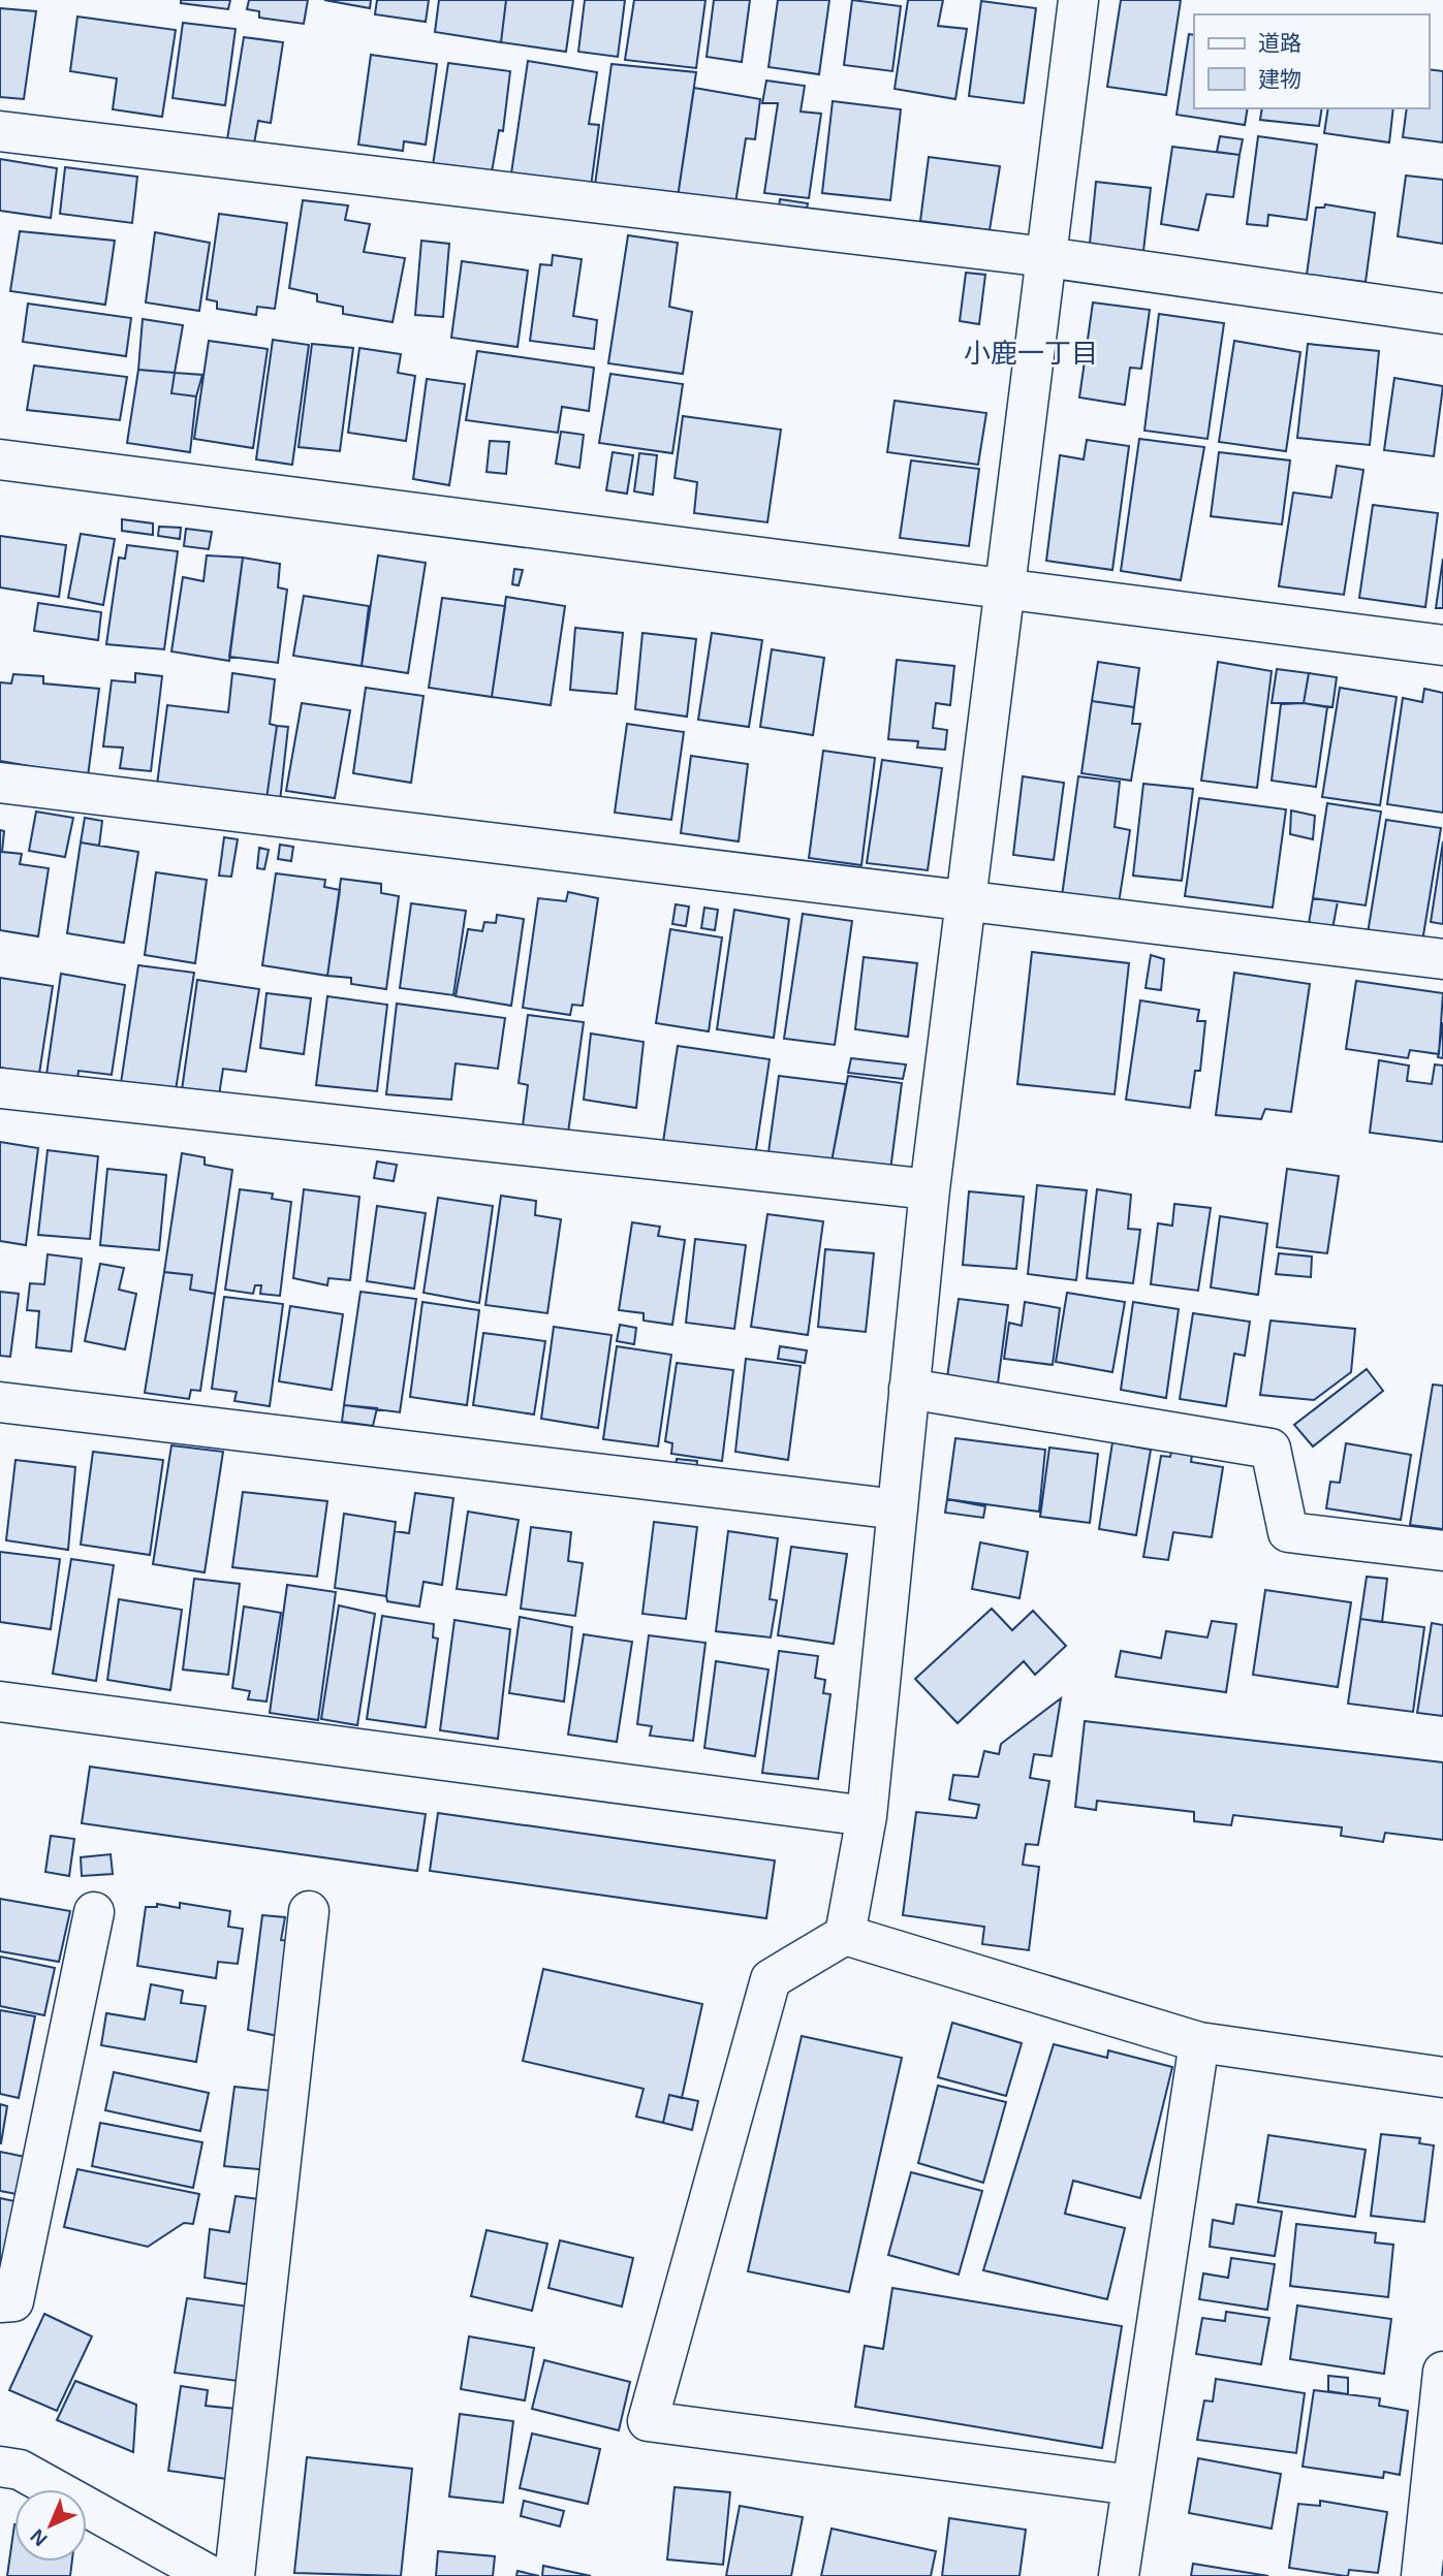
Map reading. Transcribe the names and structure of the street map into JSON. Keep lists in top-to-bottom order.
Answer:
{
  "districts": ["小鹿一丁目"],
  "legend": ["道路", "建物"],
  "north": "bottom left"
}
